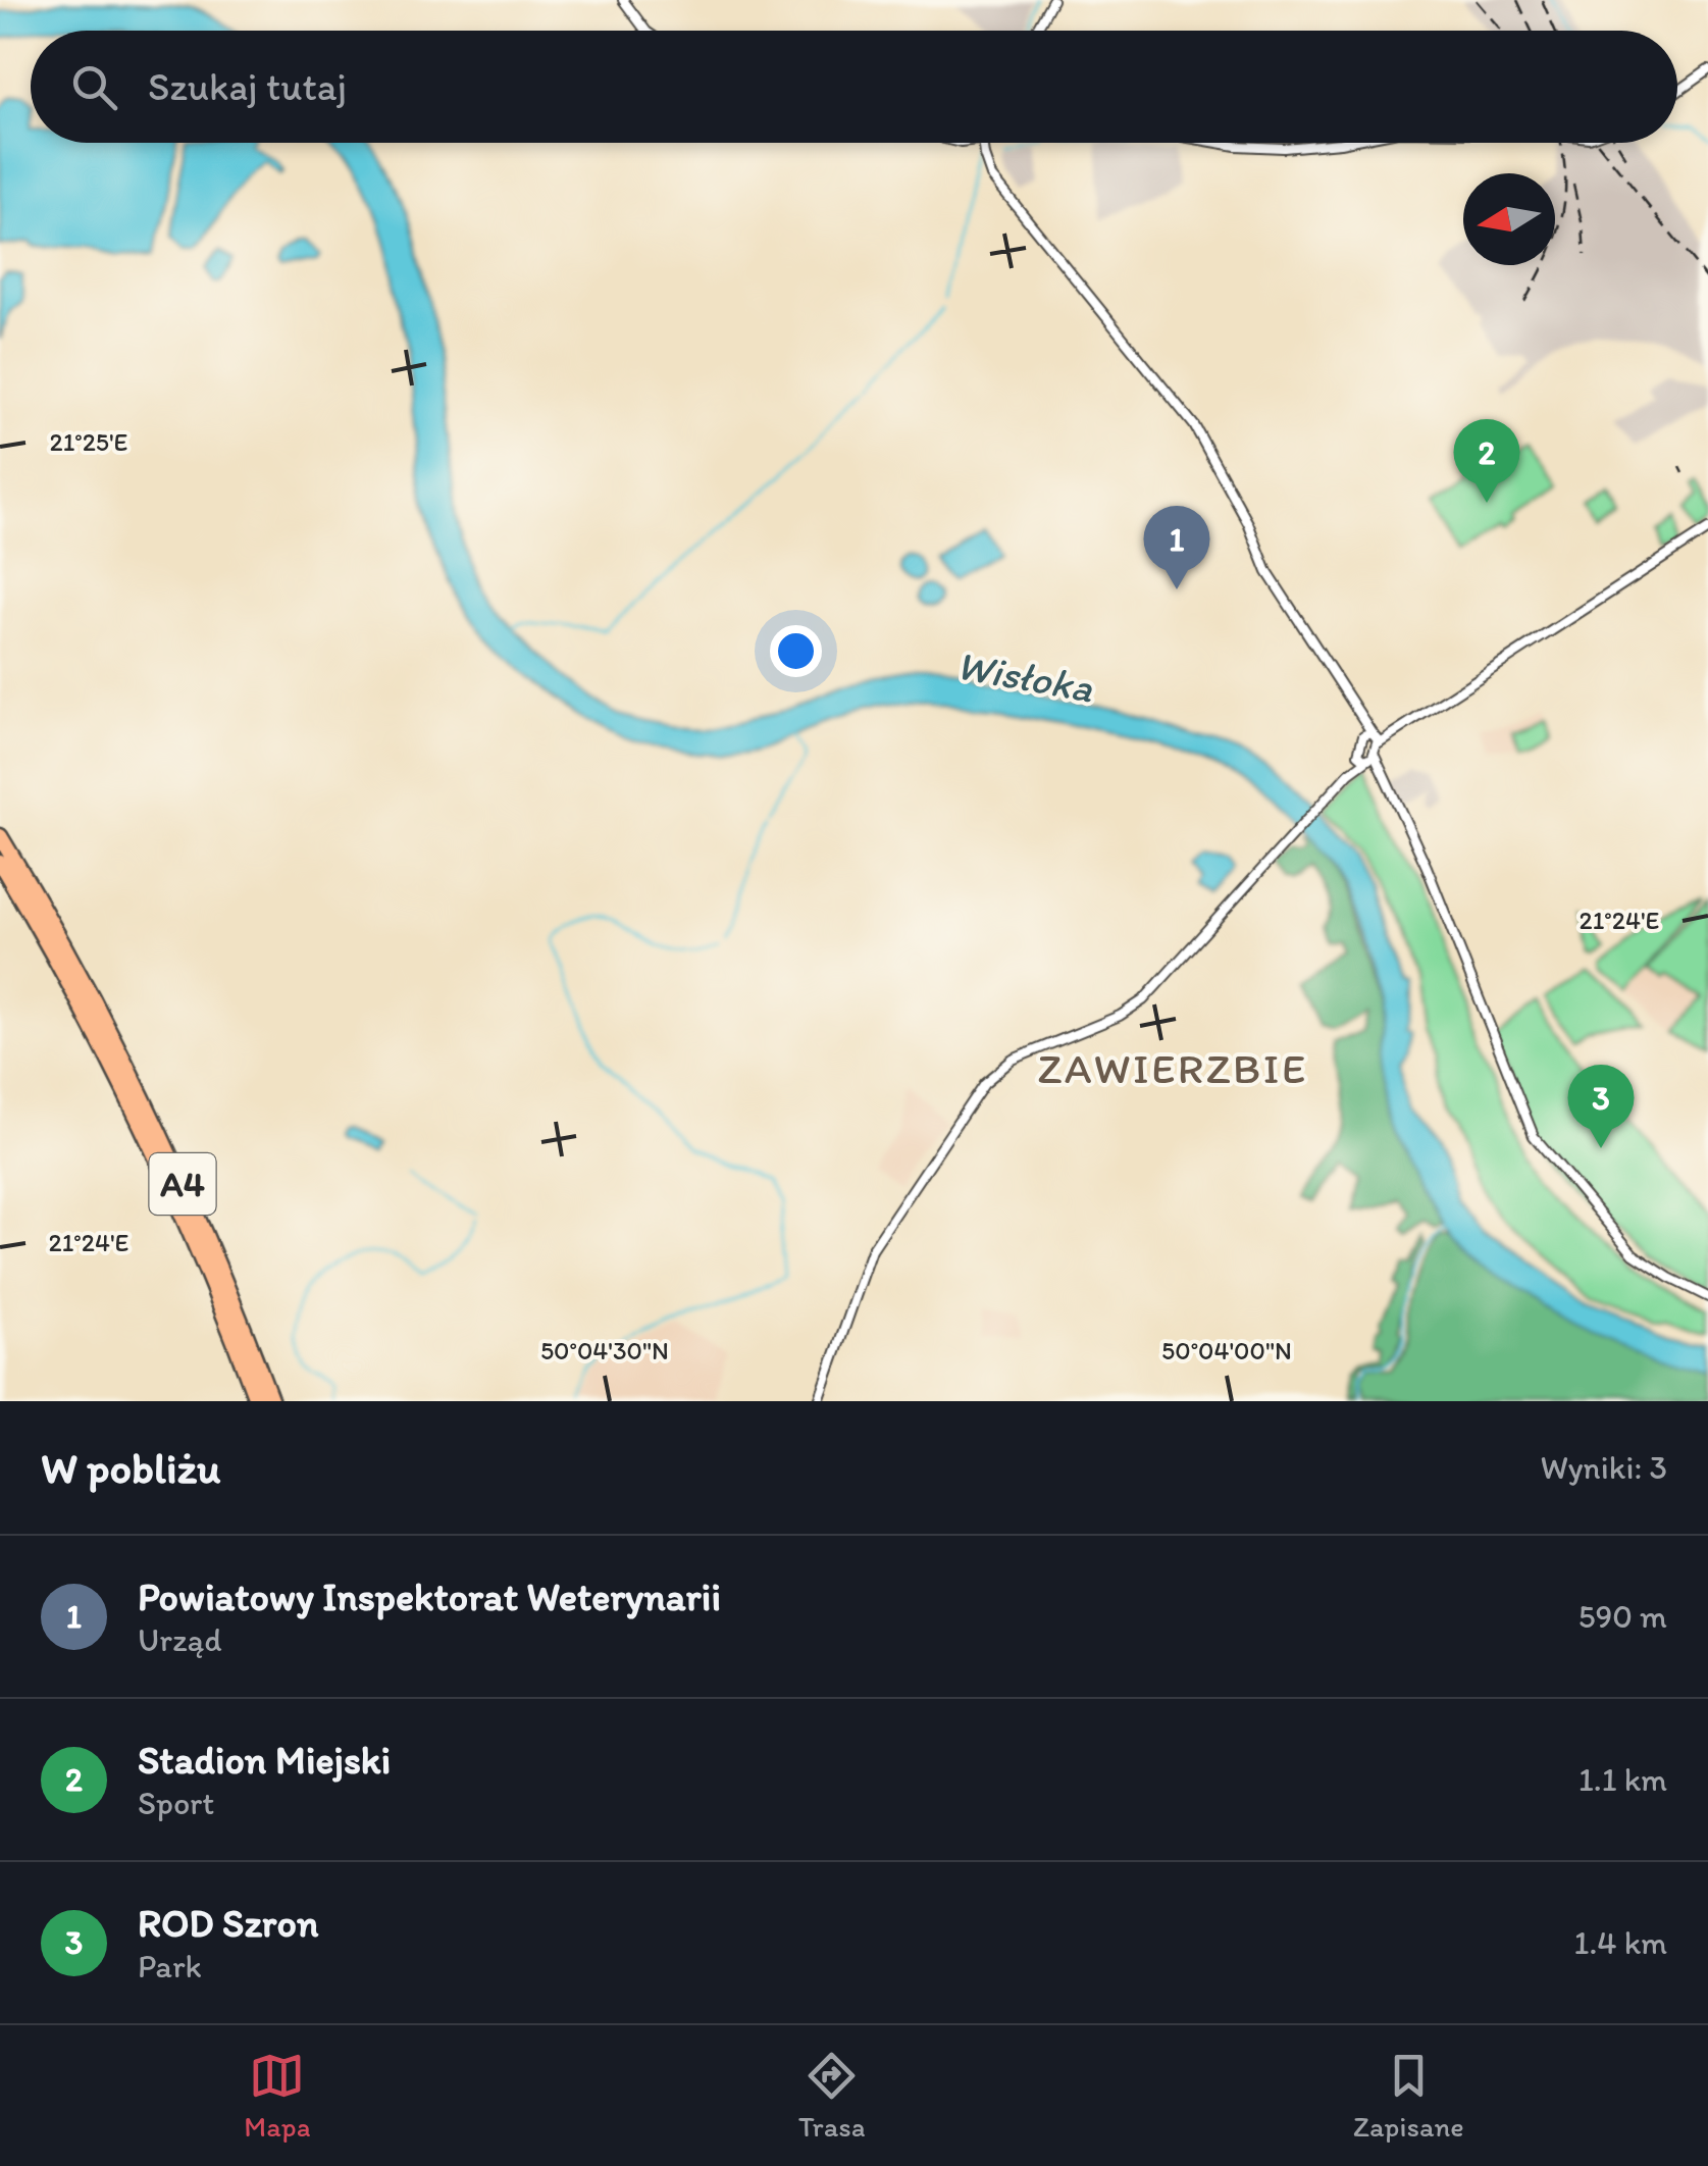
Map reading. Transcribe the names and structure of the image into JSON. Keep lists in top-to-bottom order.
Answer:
{
  "streets": {
    "highway": ["A4"]
  },
  "districts": ["ZAWIERZBIE"],
  "water": ["Wisłoka"],
  "north": "left",
  "page": {
    "search": "Szukaj tutaj",
    "pins": ["2", "1", "3"],
    "heading": ["W pobliżu", "Wyniki: 3"],
    "list": [
      {
        "mark": "1",
        "name": "Powiatowy Inspektorat Weterynarii",
        "note": "Urząd",
        "value": "590 m"
      },
      {
        "mark": "2",
        "name": "Stadion Miejski",
        "note": "Sport",
        "value": "1.1 km"
      },
      {
        "mark": "3",
        "name": "ROD Szron",
        "note": "Park",
        "value": "1.4 km"
      }
    ],
    "nav": ["Mapa", "Trasa", "Zapisane"]
  },
  "coordinates": [
    "21°25'E",
    "21°24'E",
    "50°04'30\"N",
    "50°04'00\"N"
  ]
}
